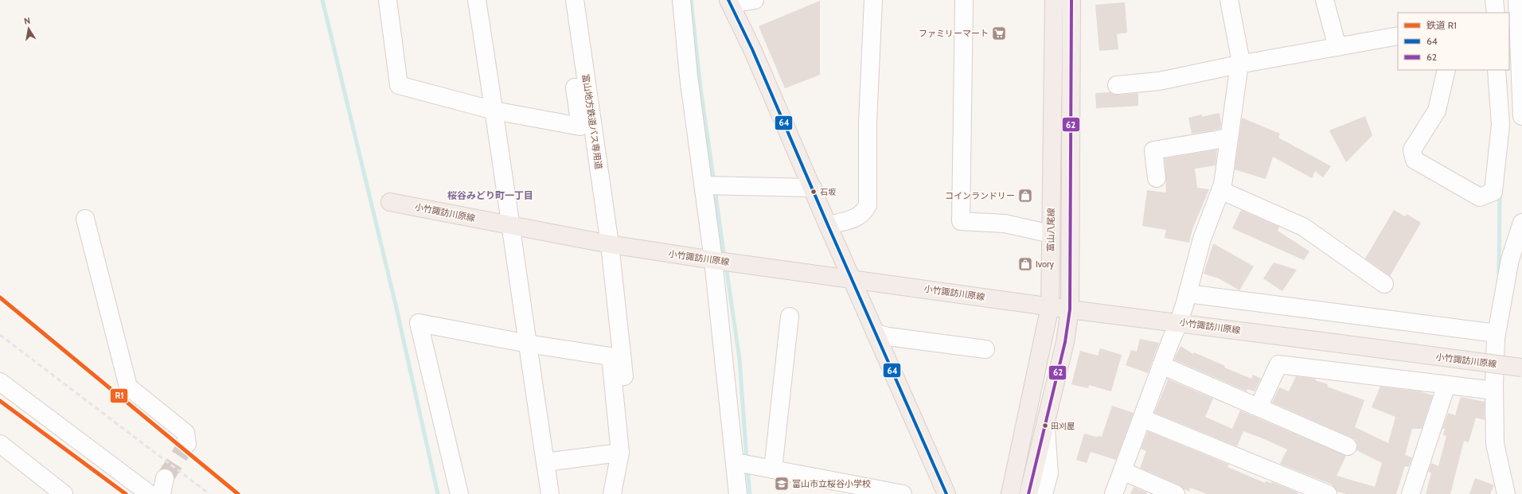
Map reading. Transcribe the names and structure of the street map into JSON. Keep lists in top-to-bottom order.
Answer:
{
  "streets": {
    "main road": ["小竹諏訪川原線", "富山八尾線"],
    "street": ["富山地方鉄道バス専用道"]
  },
  "crossings": [
    ["富山地方鉄道バス専用道", "小竹諏訪川原線"],
    ["小竹諏訪川原線", "富山八尾線"]
  ],
  "districts": ["桜谷みどり町一丁目"],
  "places": {
    "supermarket": ["ファミリーマート"],
    "other": ["石坂", "田刈屋"],
    "shop": ["コインランドリー", "Ivory"],
    "school or university": ["富山市立桜谷小学校"]
  },
  "lines": ["transit line 64", "transit line 62", "rail line R1"],
  "legend": ["鉄道 R1", "64", "62"],
  "north": "top"
}
